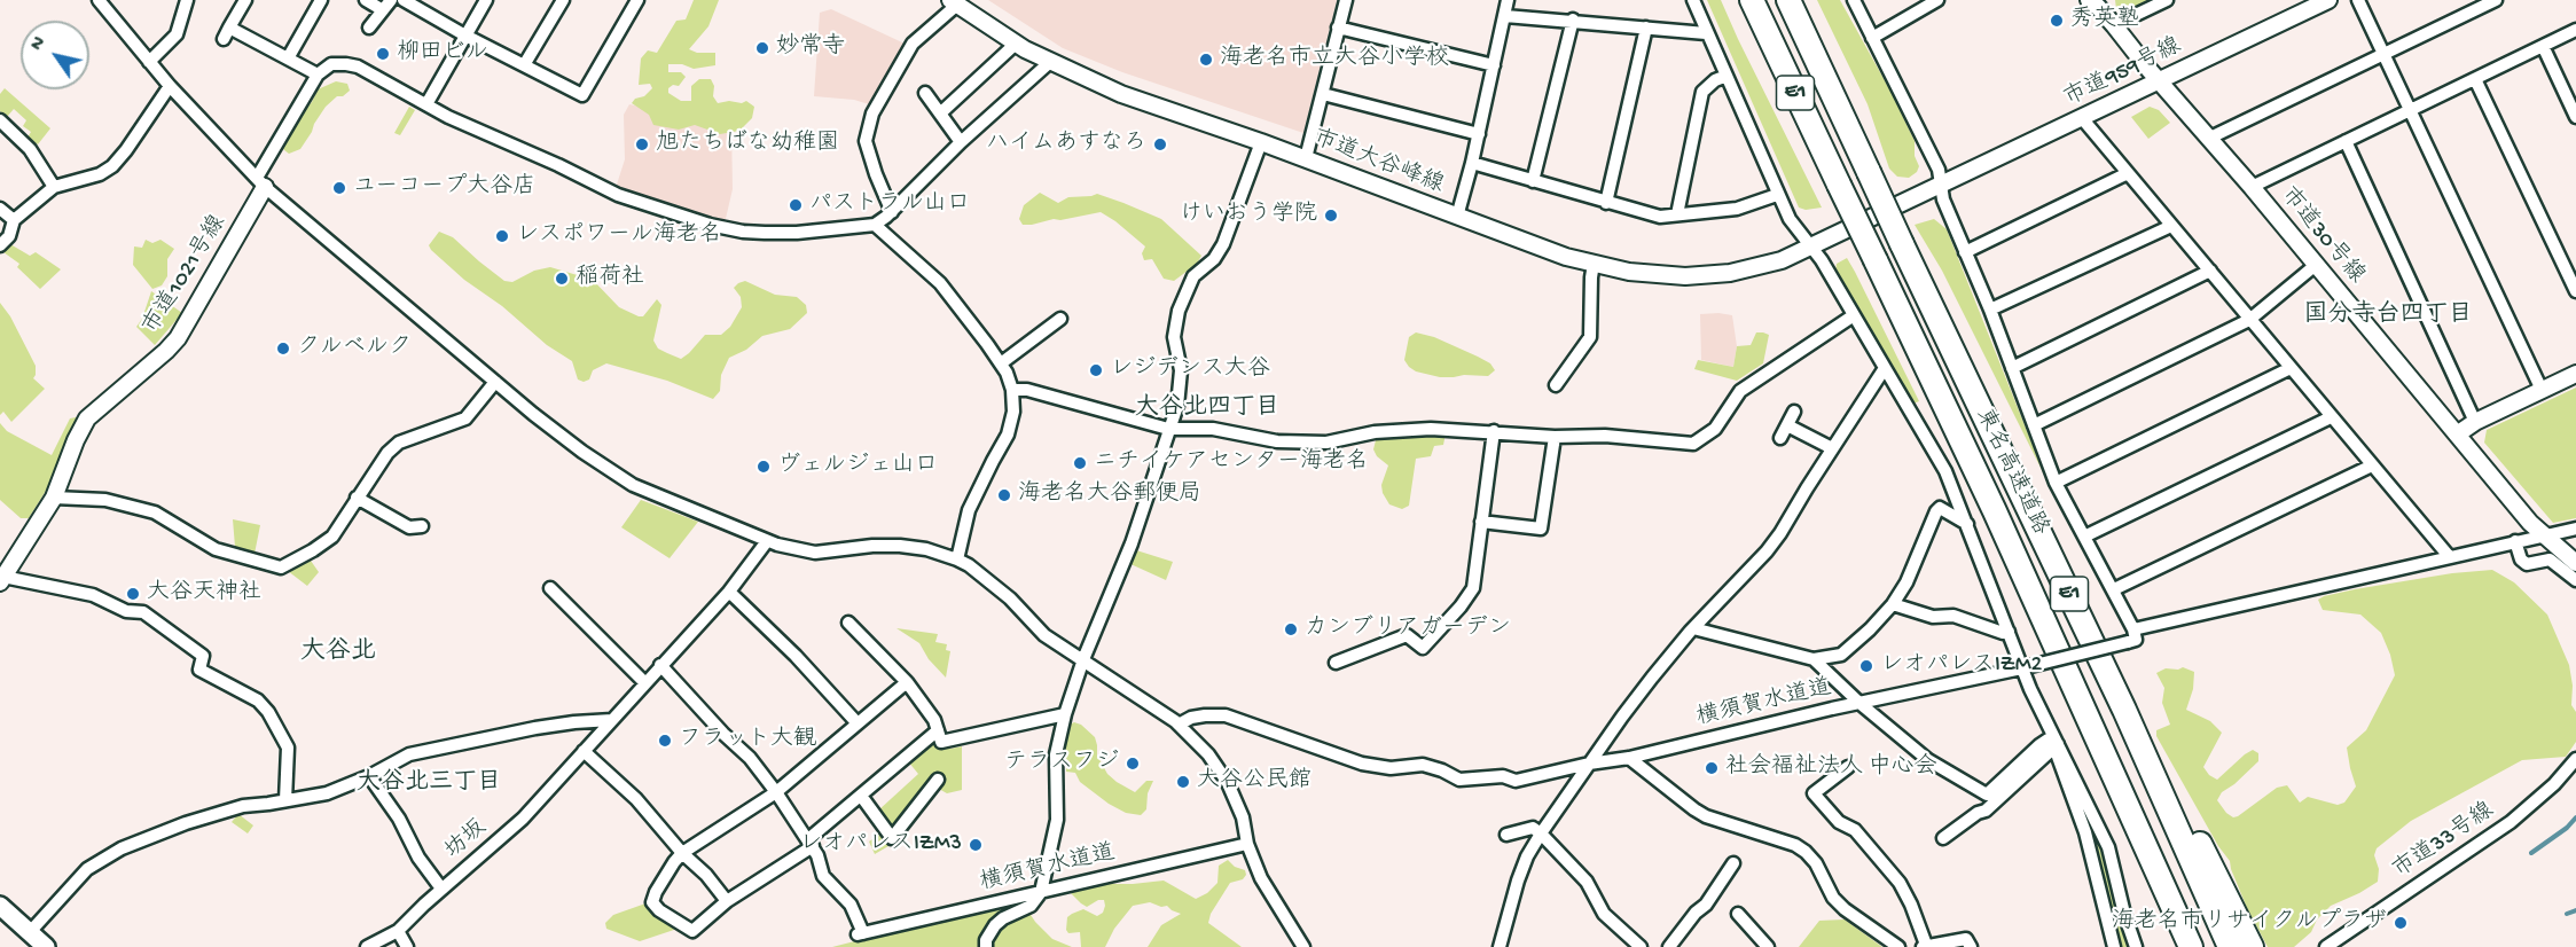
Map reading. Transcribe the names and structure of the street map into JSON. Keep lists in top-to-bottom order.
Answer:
{
  "streets": {
    "highway": ["E1", "東名高速道路"],
    "street": [
      "市道959号線",
      "市道大谷峰線",
      "市道30号線",
      "市道1021号線",
      "横須賀水道道",
      "坊坂",
      "市道33号線"
    ]
  },
  "crossings": [
    ["市道959号線", "市道大谷峰線"],
    ["市道959号線", "市道30号線"]
  ],
  "districts": [
    "国分寺台四丁目",
    "大谷北四丁目",
    "大谷北",
    "大谷北三丁目"
  ],
  "places": [
    "秀英塾",
    "妙常寺",
    "柳田ビル",
    "海老名市立大谷小学校",
    "旭たちばな幼稚園",
    "ハイムあすなろ",
    "ユーコープ大谷店",
    "パストラル山口",
    "けいおう学院",
    "レスポワール海老名",
    "稲荷社",
    "クルベルク",
    "レジデンス大谷",
    "ニチイケアセンター海老名",
    "ヴェルジェ山口",
    "海老名大谷郵便局",
    "大谷天神社",
    "カンブリアガーデン",
    "レオパレスIZM2",
    "フラット大観",
    "テラスフジ",
    "社会福祉法人 中心会",
    "大谷公民館",
    "レオパレスIZM3",
    "海老名市リサイクルプラザ"
  ],
  "north": "top left"
}
